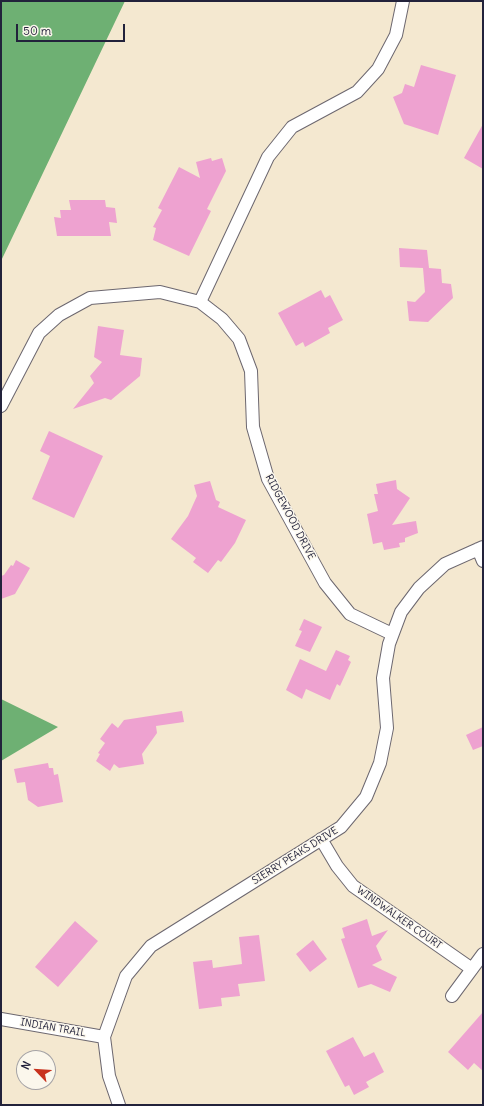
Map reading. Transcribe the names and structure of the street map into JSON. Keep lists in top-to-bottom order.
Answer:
{
  "streets": {
    "street": [
      "RIDGEWOOD DRIVE",
      "SIERRY PEAKS DRIVE",
      "WINDWALKER COURT",
      "INDIAN TRAIL"
    ]
  },
  "crossings": [
    ["RIDGEWOOD DRIVE", "SIERRY PEAKS DRIVE"],
    ["SIERRY PEAKS DRIVE", "WINDWALKER COURT"],
    ["SIERRY PEAKS DRIVE", "INDIAN TRAIL"]
  ],
  "scale_bar": "50 m",
  "north": "top left"
}
